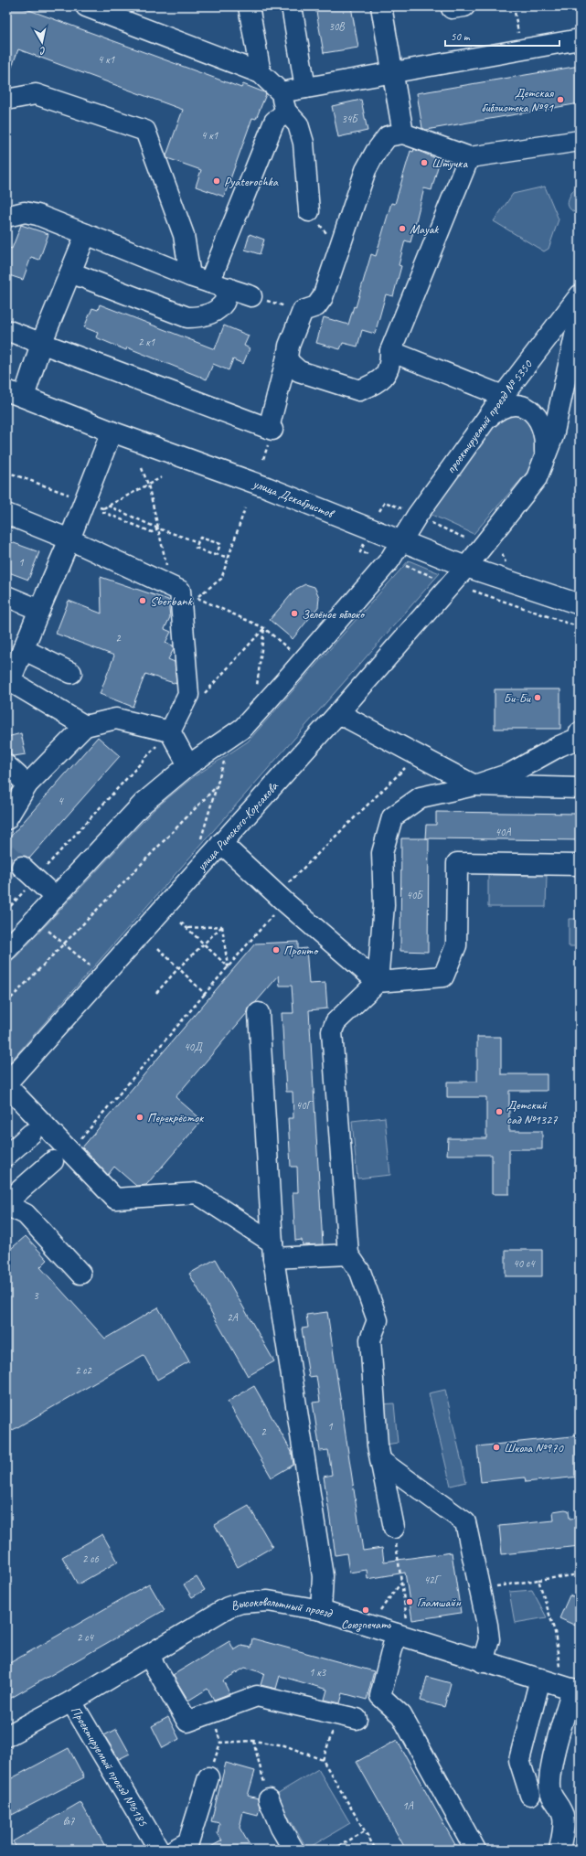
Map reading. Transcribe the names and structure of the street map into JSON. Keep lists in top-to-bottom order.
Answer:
{
  "streets": {
    "street": [
      "проектируемый проезд № 5350",
      "улица Декабристов",
      "улица Римского-Корсакова",
      "Высоковольтный проезд",
      "Проектируемый проезд №6185"
    ]
  },
  "crossings": [
    ["проектируемый проезд № 5350", "улица Декабристов"],
    ["улица Декабристов", "улица Римского-Корсакова"],
    ["Высоковольтный проезд", "Проектируемый проезд №6185"]
  ],
  "places": [
    "Детская библиотека №91",
    "Штучка",
    "Pyaterochka",
    "Mayak",
    "Sberbank",
    "Зелёное яблоко",
    "Би-Би",
    "Пронто",
    "Детский сад №1327",
    "Перекрёсток",
    "Школа №970",
    "Гламшайн",
    "Союзпечать"
  ],
  "house_numbers": [
    "30В",
    "4 к1",
    "34Б",
    "4 к1",
    "2 к1",
    "1",
    "2",
    "4",
    "40А",
    "40Б",
    "40Д",
    "40Г",
    "40 с4",
    "3",
    "2А",
    "2 с2",
    "1",
    "2",
    "2 с6",
    "42Г",
    "2 c4",
    "1 к3",
    "1А",
    "вл7"
  ],
  "scale_bar": "50 m",
  "north": "bottom"
}
